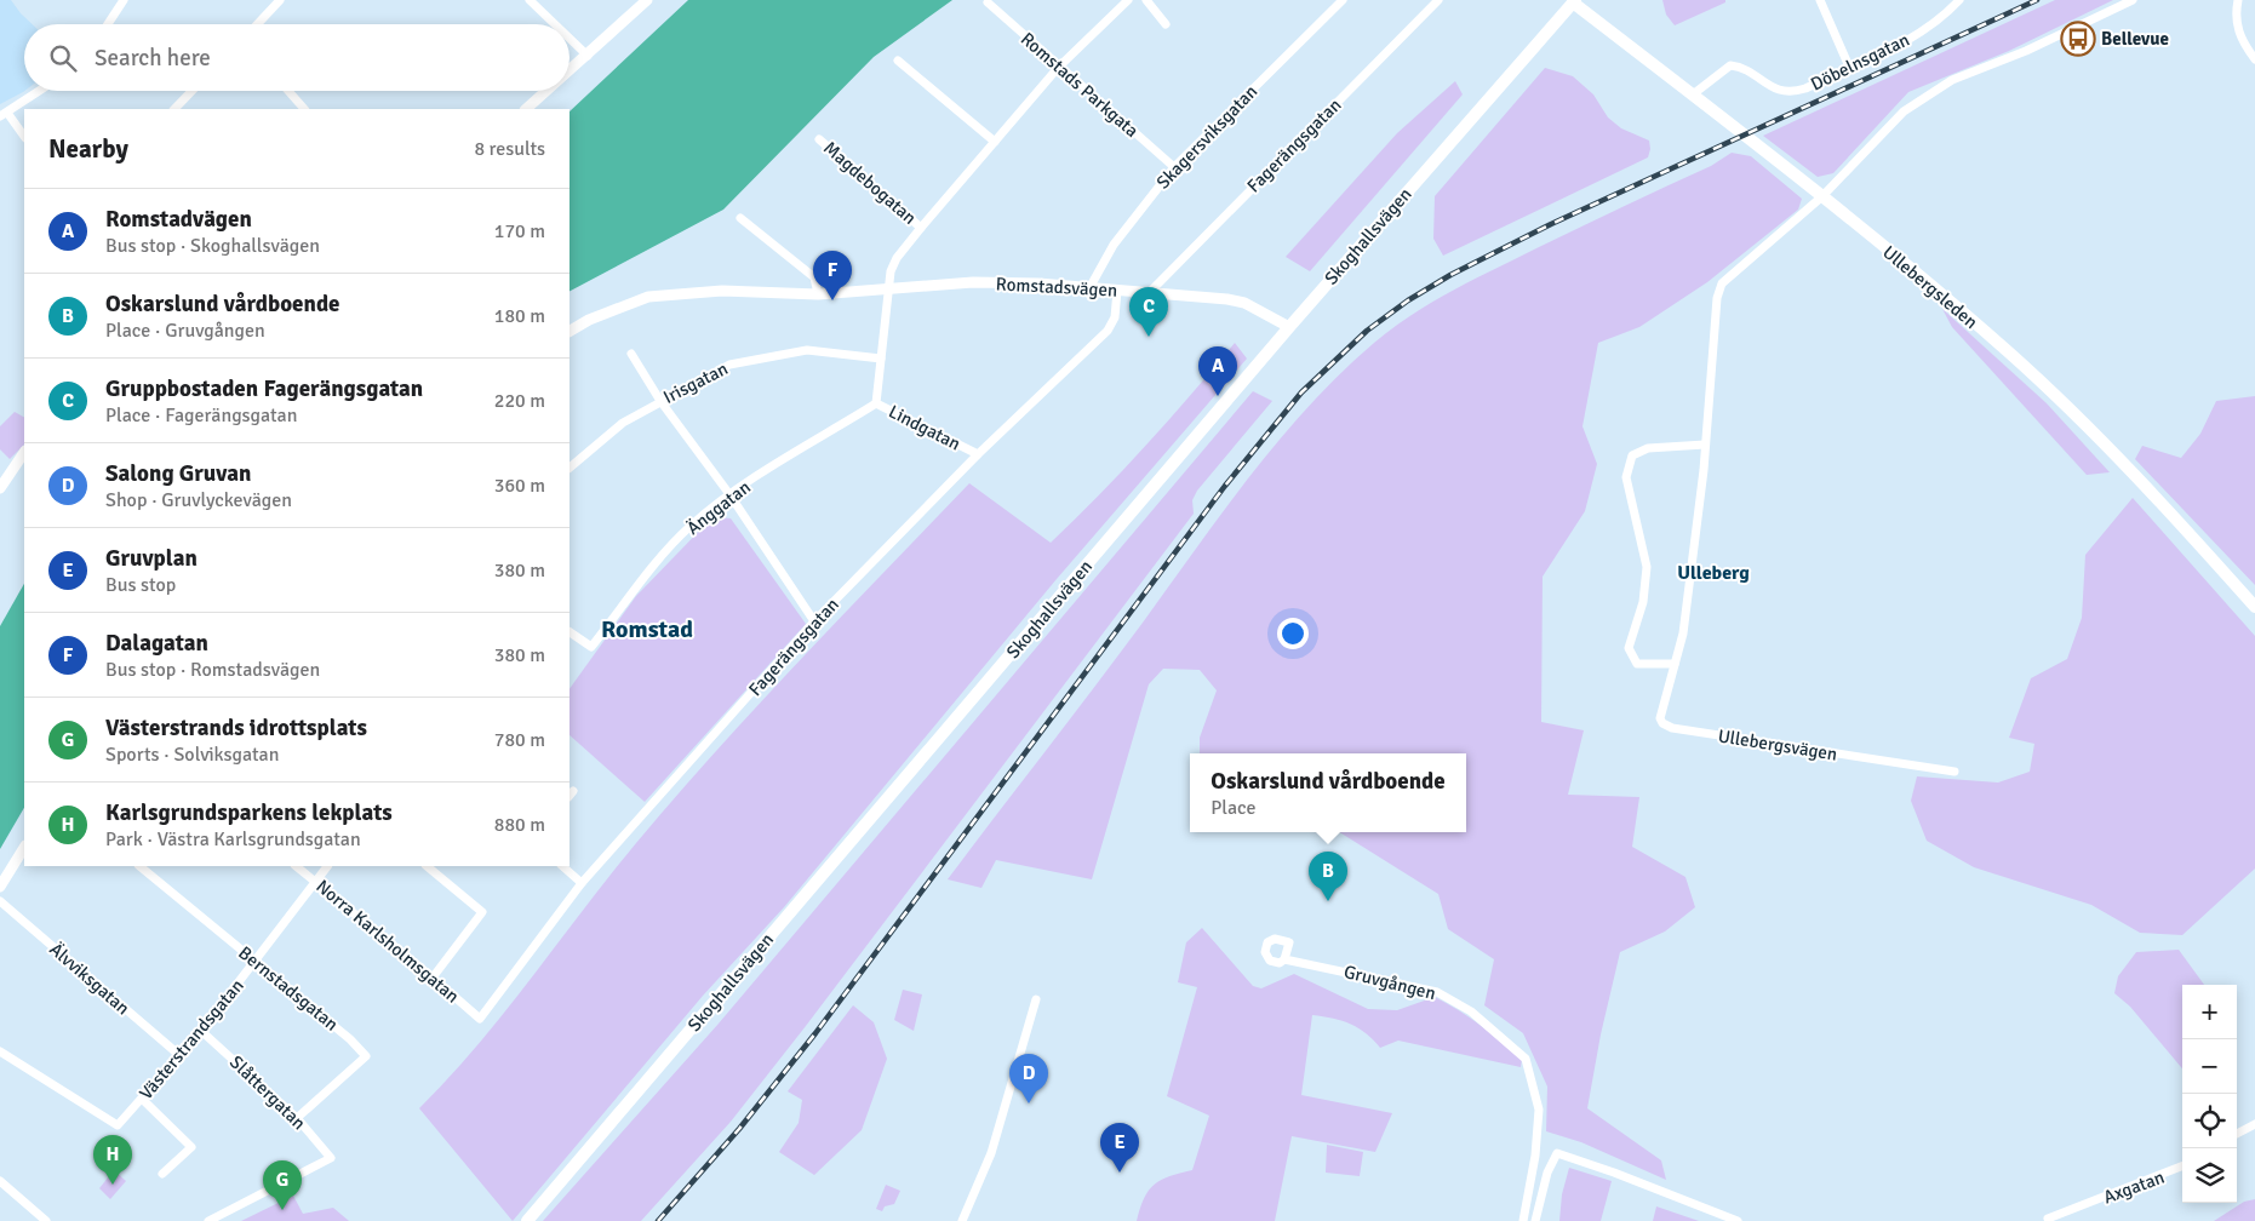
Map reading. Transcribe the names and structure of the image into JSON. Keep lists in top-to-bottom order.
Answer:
{
  "streets": {
    "main road": ["Skoghallsvägen", "Ullebergsleden"],
    "street": [
      "Döbelnsgatan",
      "Romstads Parkgata",
      "Skagersviksgatan",
      "Fagerängsgatan",
      "Magdebogatan",
      "Romstadsvägen",
      "Irisgatan",
      "Lindgatan",
      "Änggatan",
      "Ullebergsvägen",
      "Norra Karlsholmsgatan",
      "Älvviksgatan",
      "Gruvgången",
      "Bernstadsgatan",
      "Västerstrandsgatan",
      "Slåttergatan",
      "Axgatan"
    ]
  },
  "crossings": [
    ["Döbelnsgatan", "Ullebergsleden"],
    ["Romstads Parkgata", "Skagersviksgatan"],
    ["Romstads Parkgata", "Lindgatan"],
    ["Skagersviksgatan", "Romstadsvägen"],
    ["Fagerängsgatan", "Romstadsvägen"],
    ["Fagerängsgatan", "Lindgatan"],
    ["Fagerängsgatan", "Norra Karlsholmsgatan"],
    ["Magdebogatan", "Lindgatan"],
    ["Skoghallsvägen", "Romstadsvägen"],
    ["Skoghallsvägen", "Ullebergsleden"],
    ["Romstadsvägen", "Lindgatan"],
    ["Ullebergsleden", "Ullebergsvägen"],
    ["Irisgatan", "Lindgatan"],
    ["Lindgatan", "Änggatan"],
    ["Norra Karlsholmsgatan", "Västerstrandsgatan"],
    ["Älvviksgatan", "Västerstrandsgatan"],
    ["Bernstadsgatan", "Västerstrandsgatan"],
    ["Bernstadsgatan", "Slåttergatan"],
    ["Västerstrandsgatan", "Slåttergatan"]
  ],
  "districts": ["Ulleberg", "Romstad"],
  "places": {
    "bus stop": ["Bellevue"]
  },
  "page": {
    "search": "Search here",
    "heading": ["Nearby", "8 results"],
    "list": [
      {
        "mark": "A",
        "name": "Romstadvägen",
        "note": "Bus stop · Skoghallsvägen",
        "value": "170 m"
      },
      {
        "mark": "B",
        "name": "Oskarslund vårdboende",
        "note": "Place · Gruvgången",
        "value": "180 m"
      },
      {
        "mark": "C",
        "name": "Gruppbostaden Fagerängsgatan",
        "note": "Place · Fagerängsgatan",
        "value": "220 m"
      },
      {
        "mark": "D",
        "name": "Salong Gruvan",
        "note": "Shop · Gruvlyckevägen",
        "value": "360 m"
      },
      {
        "mark": "E",
        "name": "Gruvplan",
        "note": "Bus stop",
        "value": "380 m"
      },
      {
        "mark": "F",
        "name": "Dalagatan",
        "note": "Bus stop · Romstadsvägen",
        "value": "380 m"
      },
      {
        "mark": "G",
        "name": "Västerstrands idrottsplats",
        "note": "Sports · Solviksgatan",
        "value": "780 m"
      },
      {
        "mark": "H",
        "name": "Karlsgrundsparkens lekplats",
        "note": "Park · Västra Karlsgrundsgatan",
        "value": "880 m"
      }
    ],
    "pins": [
      "F",
      "C",
      "A",
      "B",
      "D",
      "E",
      "H",
      "G"
    ],
    "popup": ["Oskarslund vårdboende", "Place"],
    "map_buttons": ["+", "−"]
  }
}
